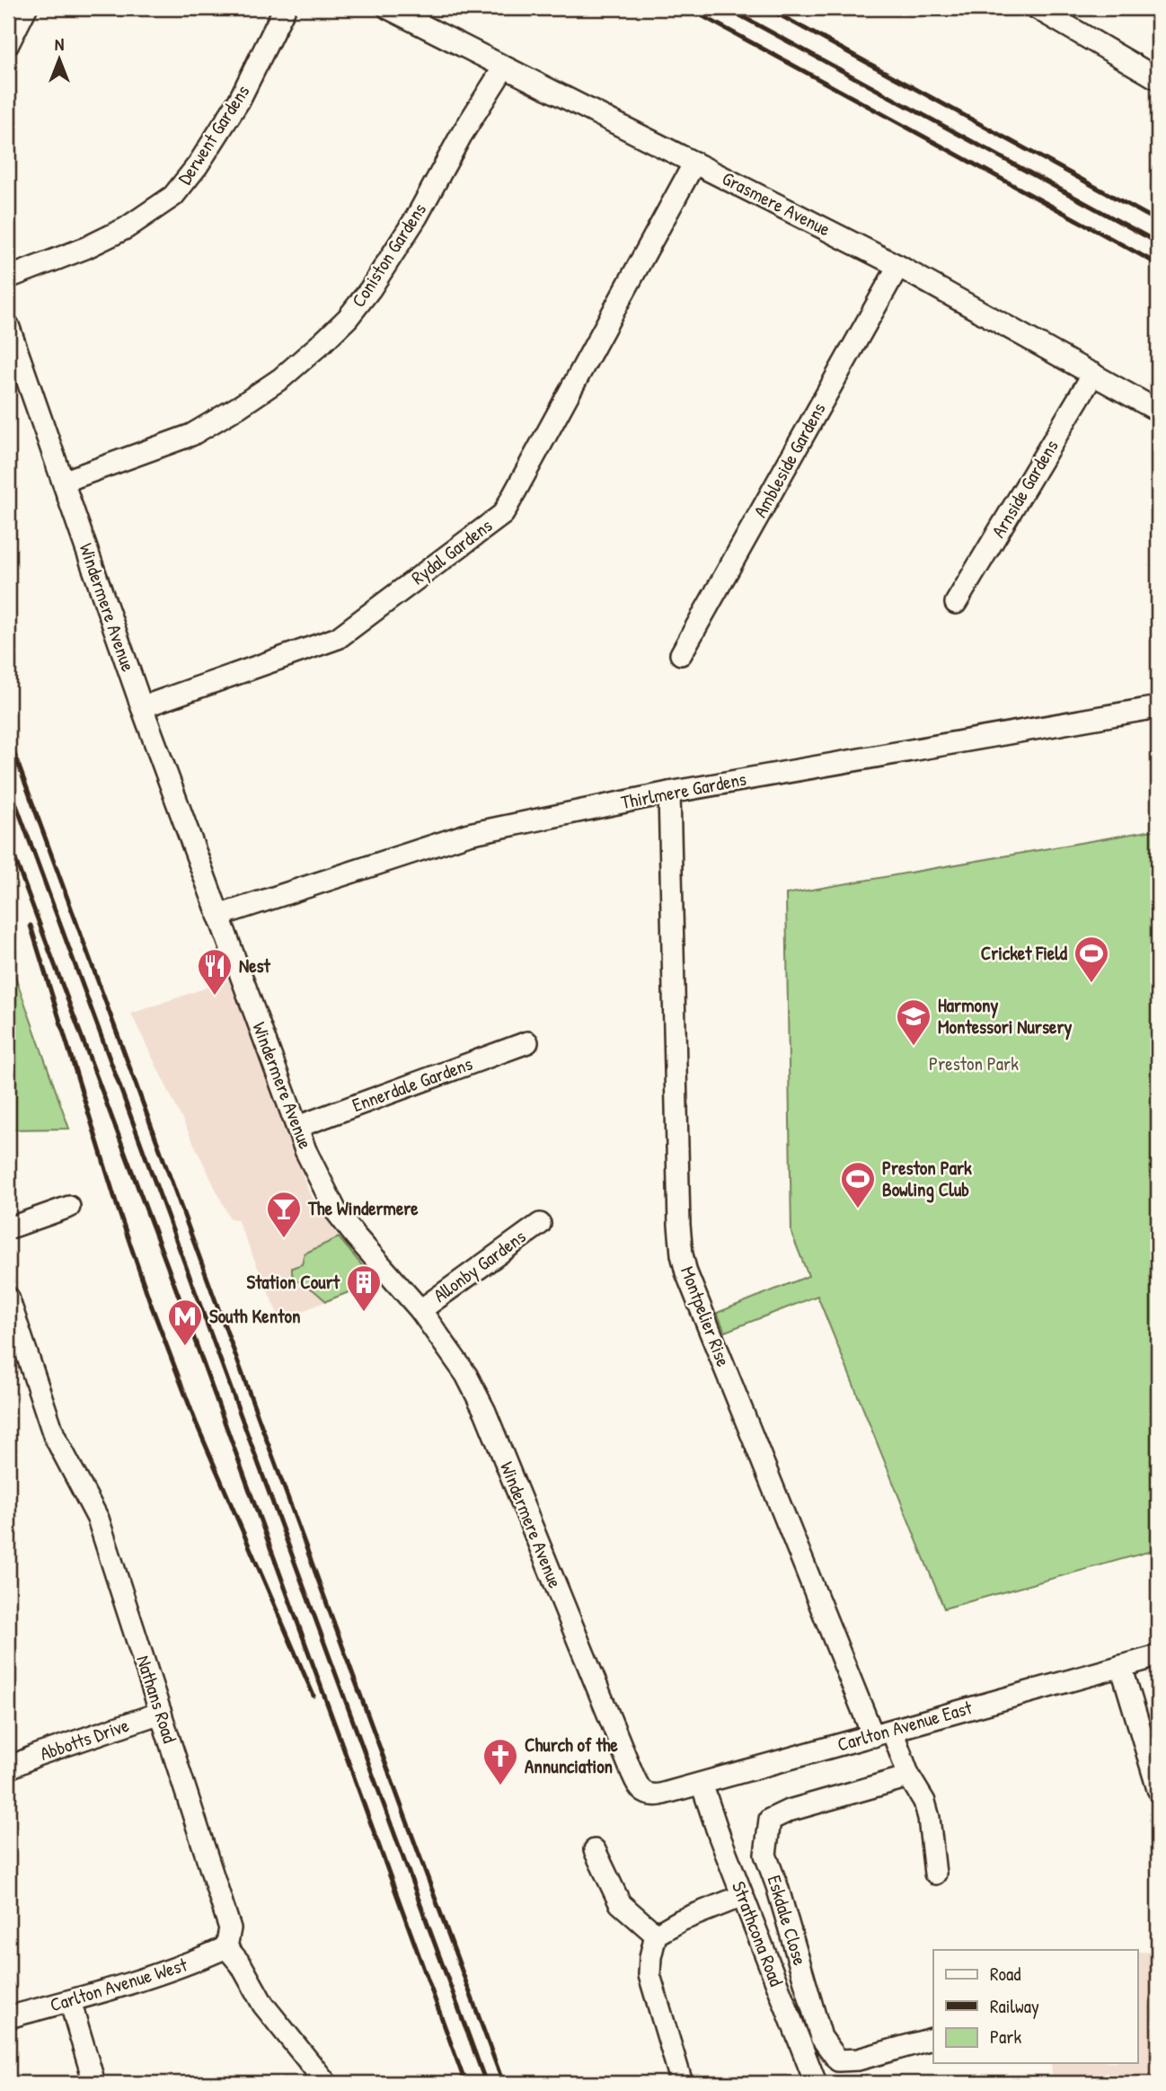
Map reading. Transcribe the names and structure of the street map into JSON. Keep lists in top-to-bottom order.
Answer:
{
  "streets": {
    "street": [
      "Derwent Gardens",
      "Grasmere Avenue",
      "Coniston Gardens",
      "Ambleside Gardens",
      "Arnside Gardens",
      "Rydal Gardens",
      "Windermere Avenue",
      "Thirlmere Gardens",
      "Ennerdale Gardens",
      "Allonby Gardens",
      "Montpelier Rise",
      "Nathans Road",
      "Carlton Avenue East",
      "Abbotts Drive",
      "Eskdale Close",
      "Strathcona Road",
      "Carlton Avenue West"
    ]
  },
  "crossings": [
    ["Grasmere Avenue", "Coniston Gardens"],
    ["Grasmere Avenue", "Ambleside Gardens"],
    ["Grasmere Avenue", "Arnside Gardens"],
    ["Grasmere Avenue", "Rydal Gardens"],
    ["Coniston Gardens", "Windermere Avenue"],
    ["Rydal Gardens", "Windermere Avenue"],
    ["Windermere Avenue", "Thirlmere Gardens"],
    ["Windermere Avenue", "Ennerdale Gardens"],
    ["Windermere Avenue", "Allonby Gardens"],
    ["Windermere Avenue", "Carlton Avenue East"],
    ["Thirlmere Gardens", "Montpelier Rise"],
    ["Montpelier Rise", "Carlton Avenue East"],
    ["Montpelier Rise", "Eskdale Close"],
    ["Nathans Road", "Abbotts Drive"],
    ["Nathans Road", "Carlton Avenue West"],
    ["Carlton Avenue East", "Strathcona Road"]
  ],
  "parks": ["Preston Park"],
  "places": {
    "sports": ["Cricket Field", "Preston Park Bowling Club"],
    "restaurant": ["Nest"],
    "school or university": ["Harmony Montessori Nursery"],
    "bar": ["The Windermere"],
    "building": ["Station Court"],
    "metro station": ["South Kenton"],
    "church": ["Church of the Annunciation"]
  },
  "legend": ["Road", "Railway", "Park"],
  "north": "top"
}
